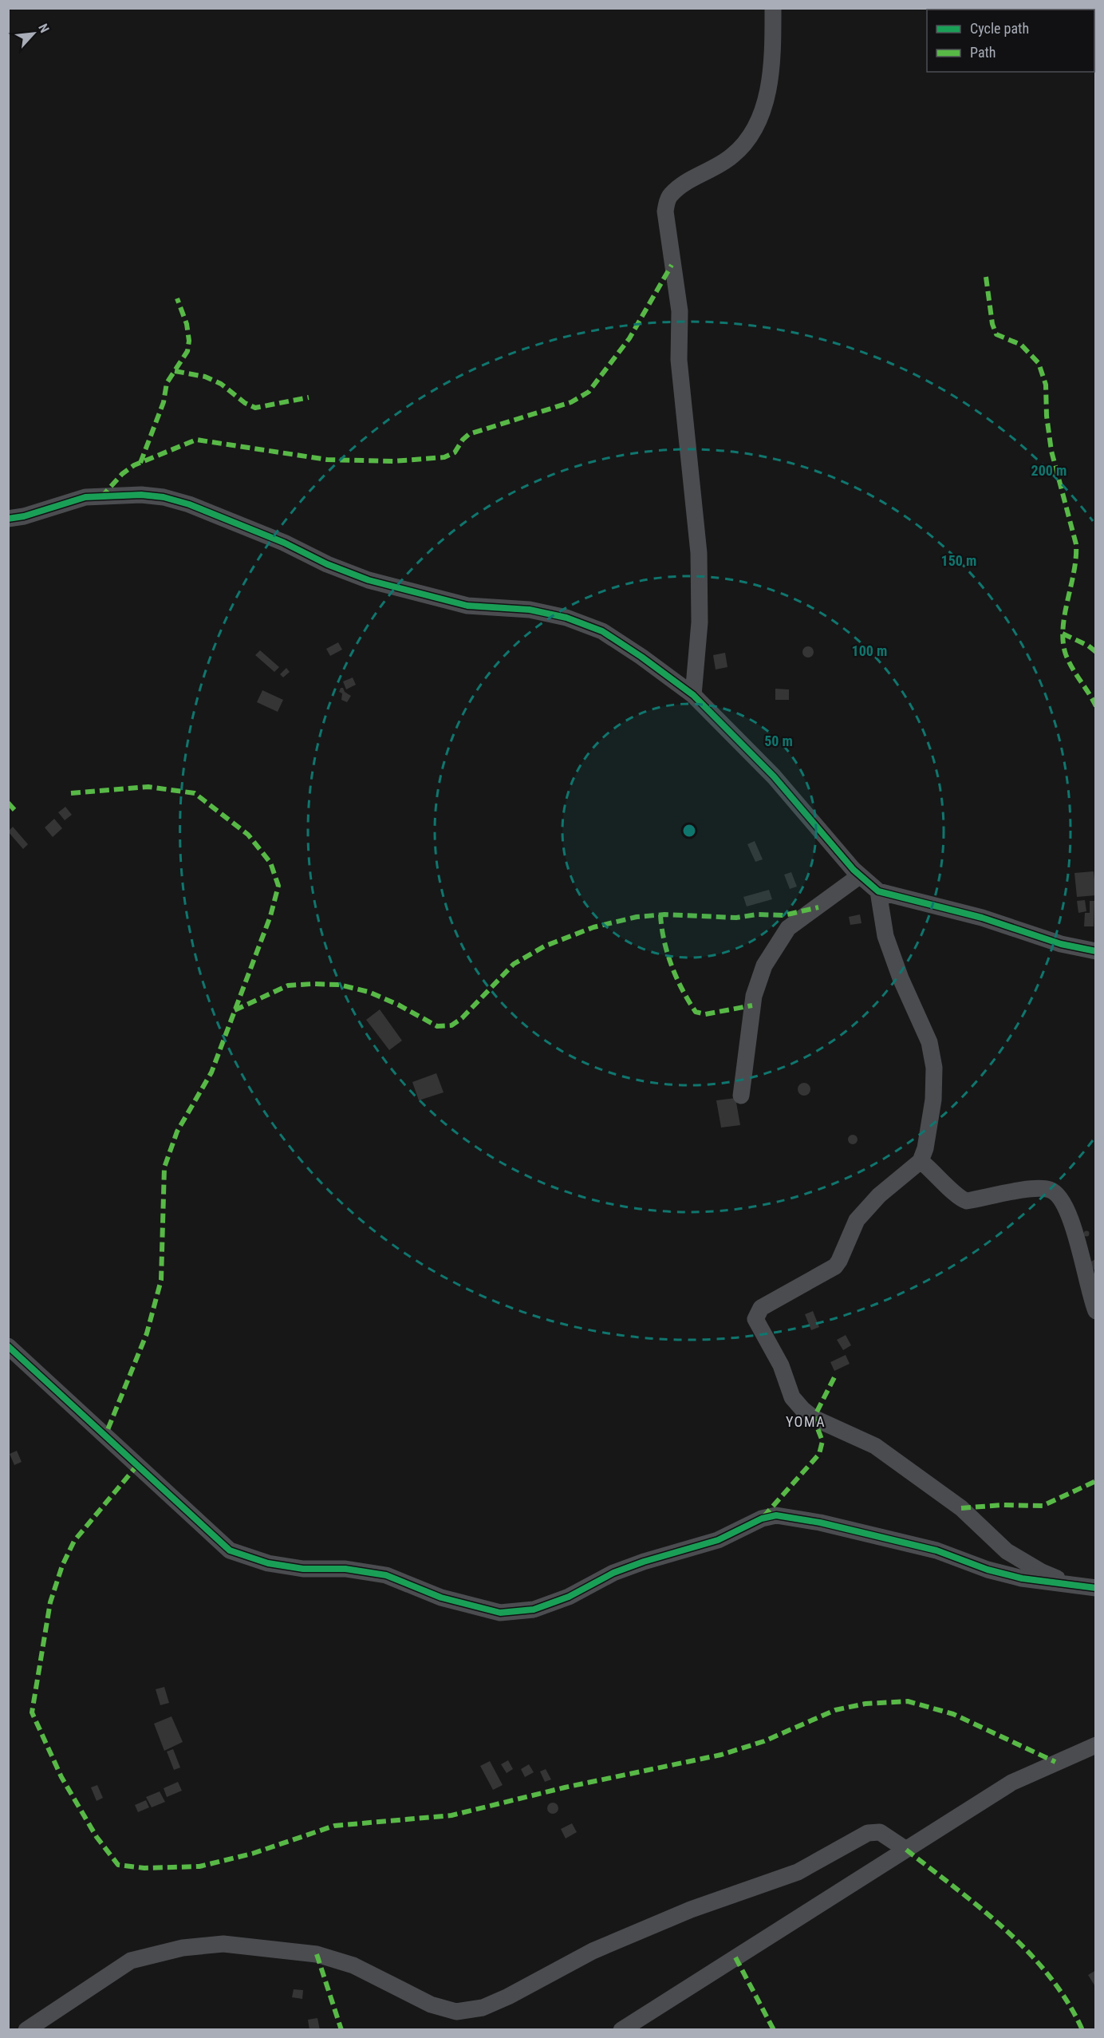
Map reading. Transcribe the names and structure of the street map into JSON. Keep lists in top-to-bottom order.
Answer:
{
  "districts": ["YOMA"],
  "legend": ["Cycle path", "Path"],
  "north": "top right",
  "rings": [
    "200 m",
    "150 m",
    "100 m",
    "50 m"
  ]
}
